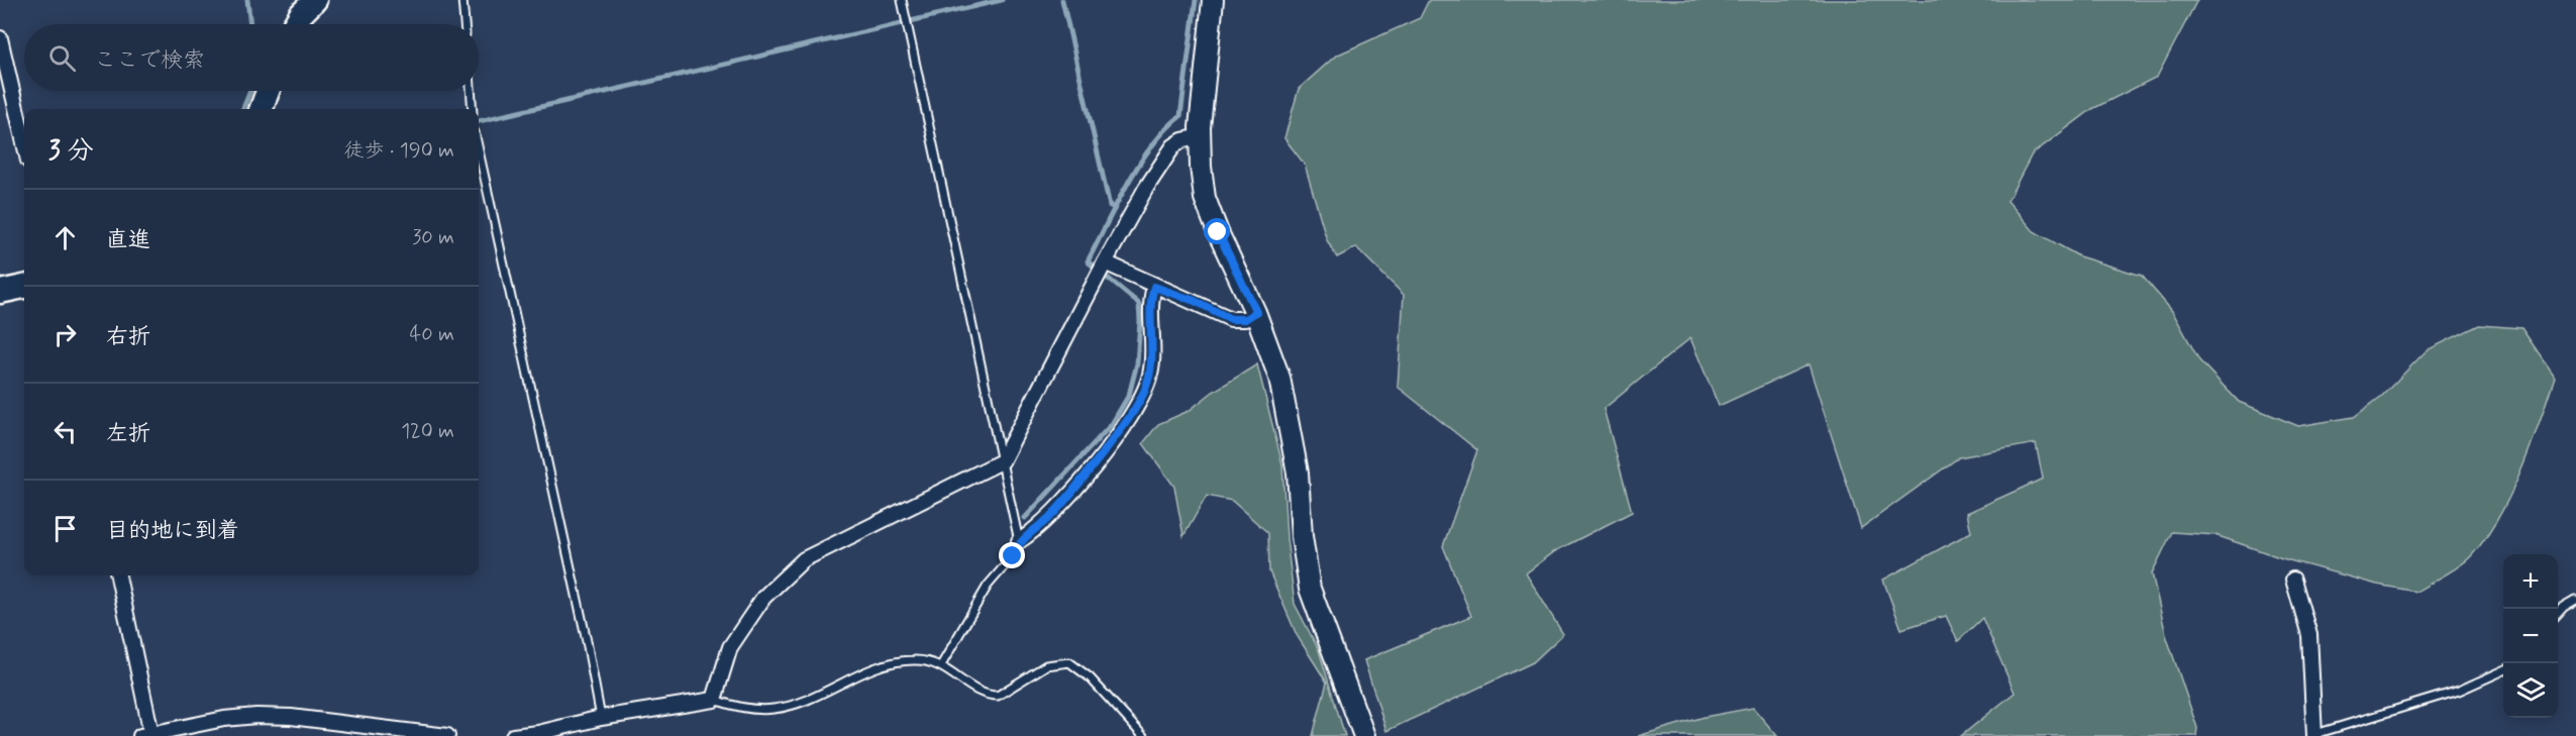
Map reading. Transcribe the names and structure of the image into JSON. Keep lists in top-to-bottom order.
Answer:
{
  "page": {
    "search": "ここで検索",
    "heading": ["3 分", "徒歩 · 190 m"],
    "list": [
      ["直進", "30 m"],
      ["右折", "40 m"],
      ["左折", "120 m"],
      "目的地に到着"
    ],
    "map_buttons": ["+", "−"]
  }
}
